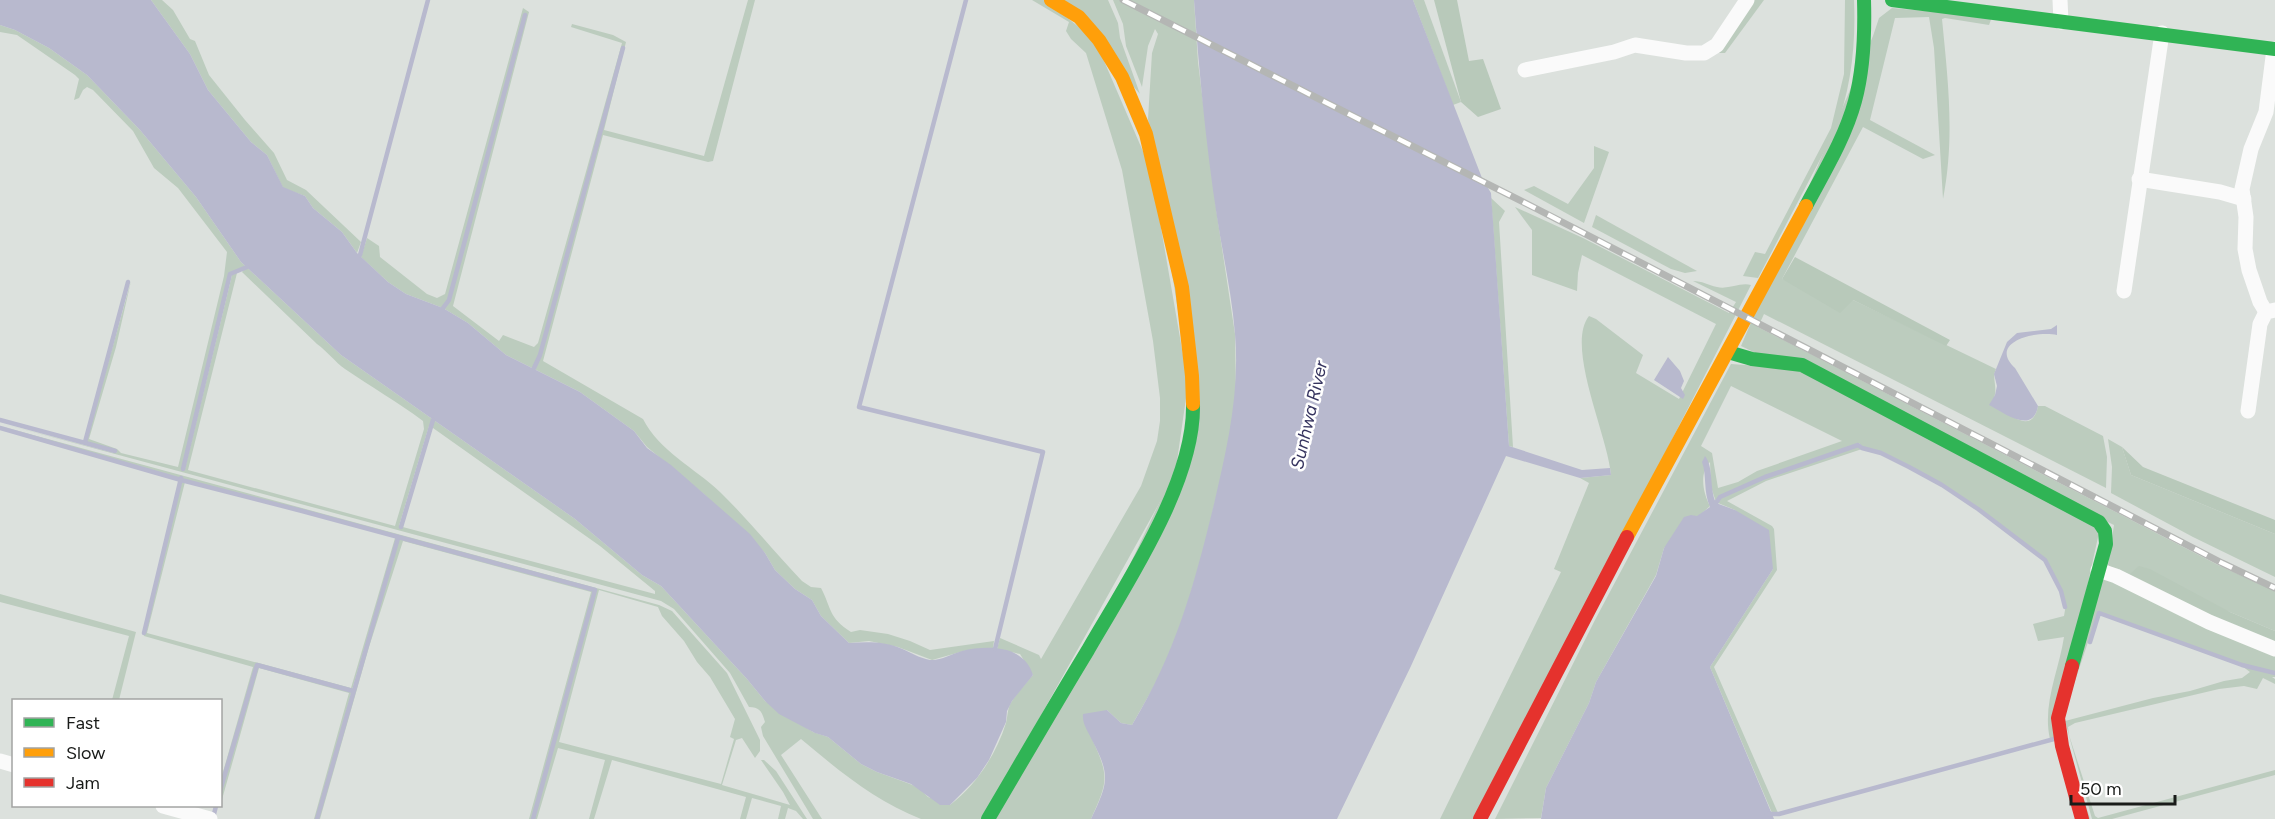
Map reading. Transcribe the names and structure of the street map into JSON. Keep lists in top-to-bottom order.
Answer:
{
  "water": ["Sunhwa River"],
  "legend": ["Fast", "Slow", "Jam"],
  "scale_bar": "50 m"
}
